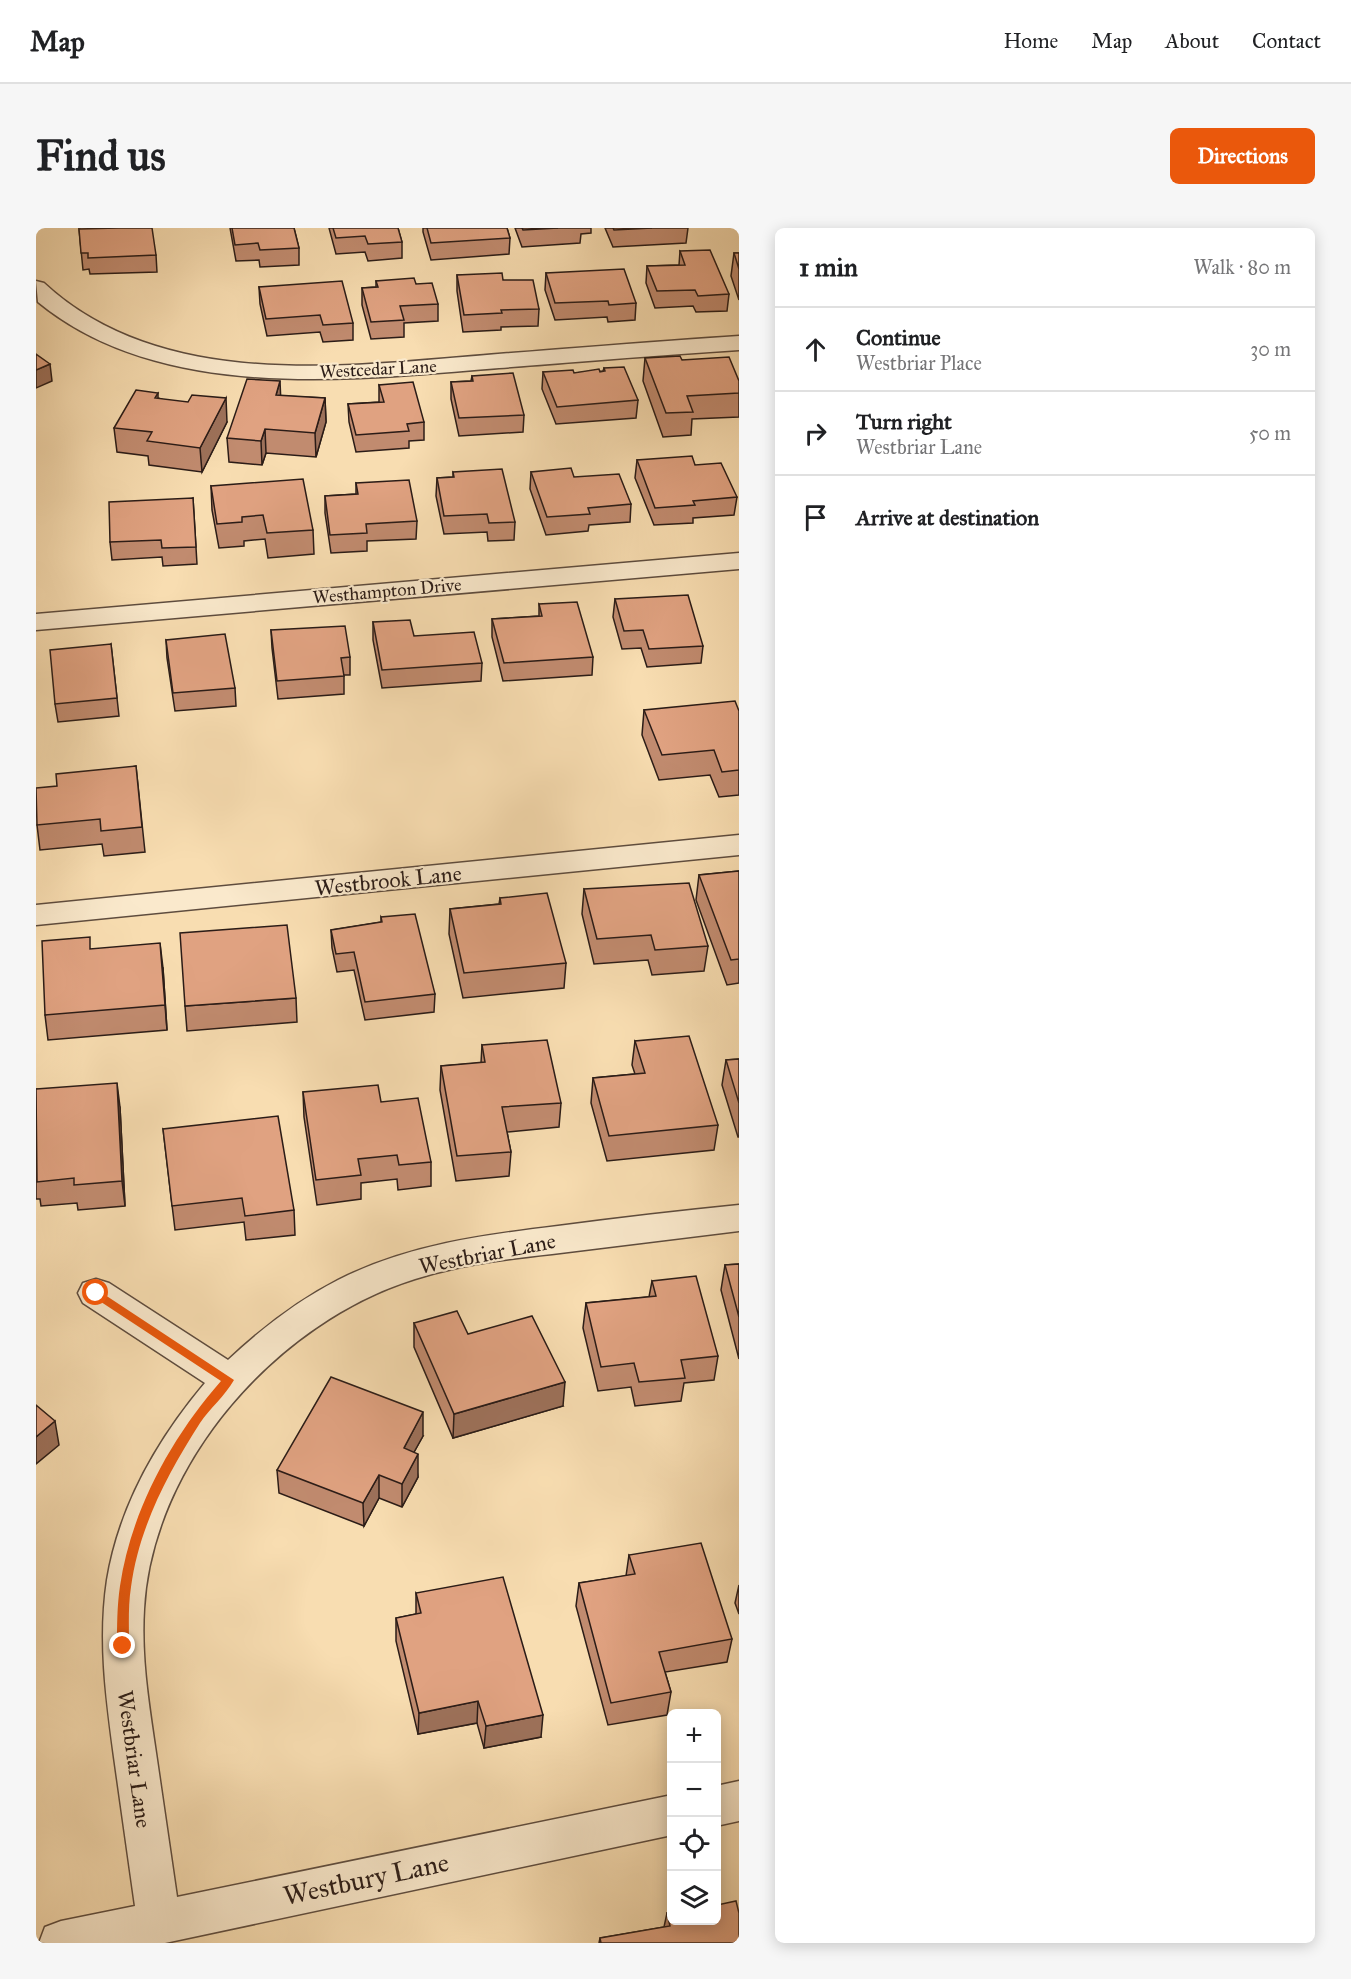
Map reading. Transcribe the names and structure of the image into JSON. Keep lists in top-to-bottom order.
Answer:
{
  "streets": {
    "street": [
      "Westcedar Lane",
      "Westhampton Drive",
      "Westbrook Lane",
      "Westbriar Lane",
      "Westbury Lane"
    ]
  },
  "crossings": [
    ["Westbriar Lane", "Westbury Lane"]
  ],
  "page": {
    "header": "Map",
    "nav": [
      "Home",
      "Map",
      "About",
      "Contact"
    ],
    "buttons": "Directions",
    "title": "Find us",
    "heading": ["1 min", "Walk · 80 m"],
    "list": [
      ["Continue", "Westbriar Place", "30 m"],
      ["Turn right", "Westbriar Lane", "50 m"],
      "Arrive at destination"
    ],
    "map_buttons": ["+", "−"]
  }
}
